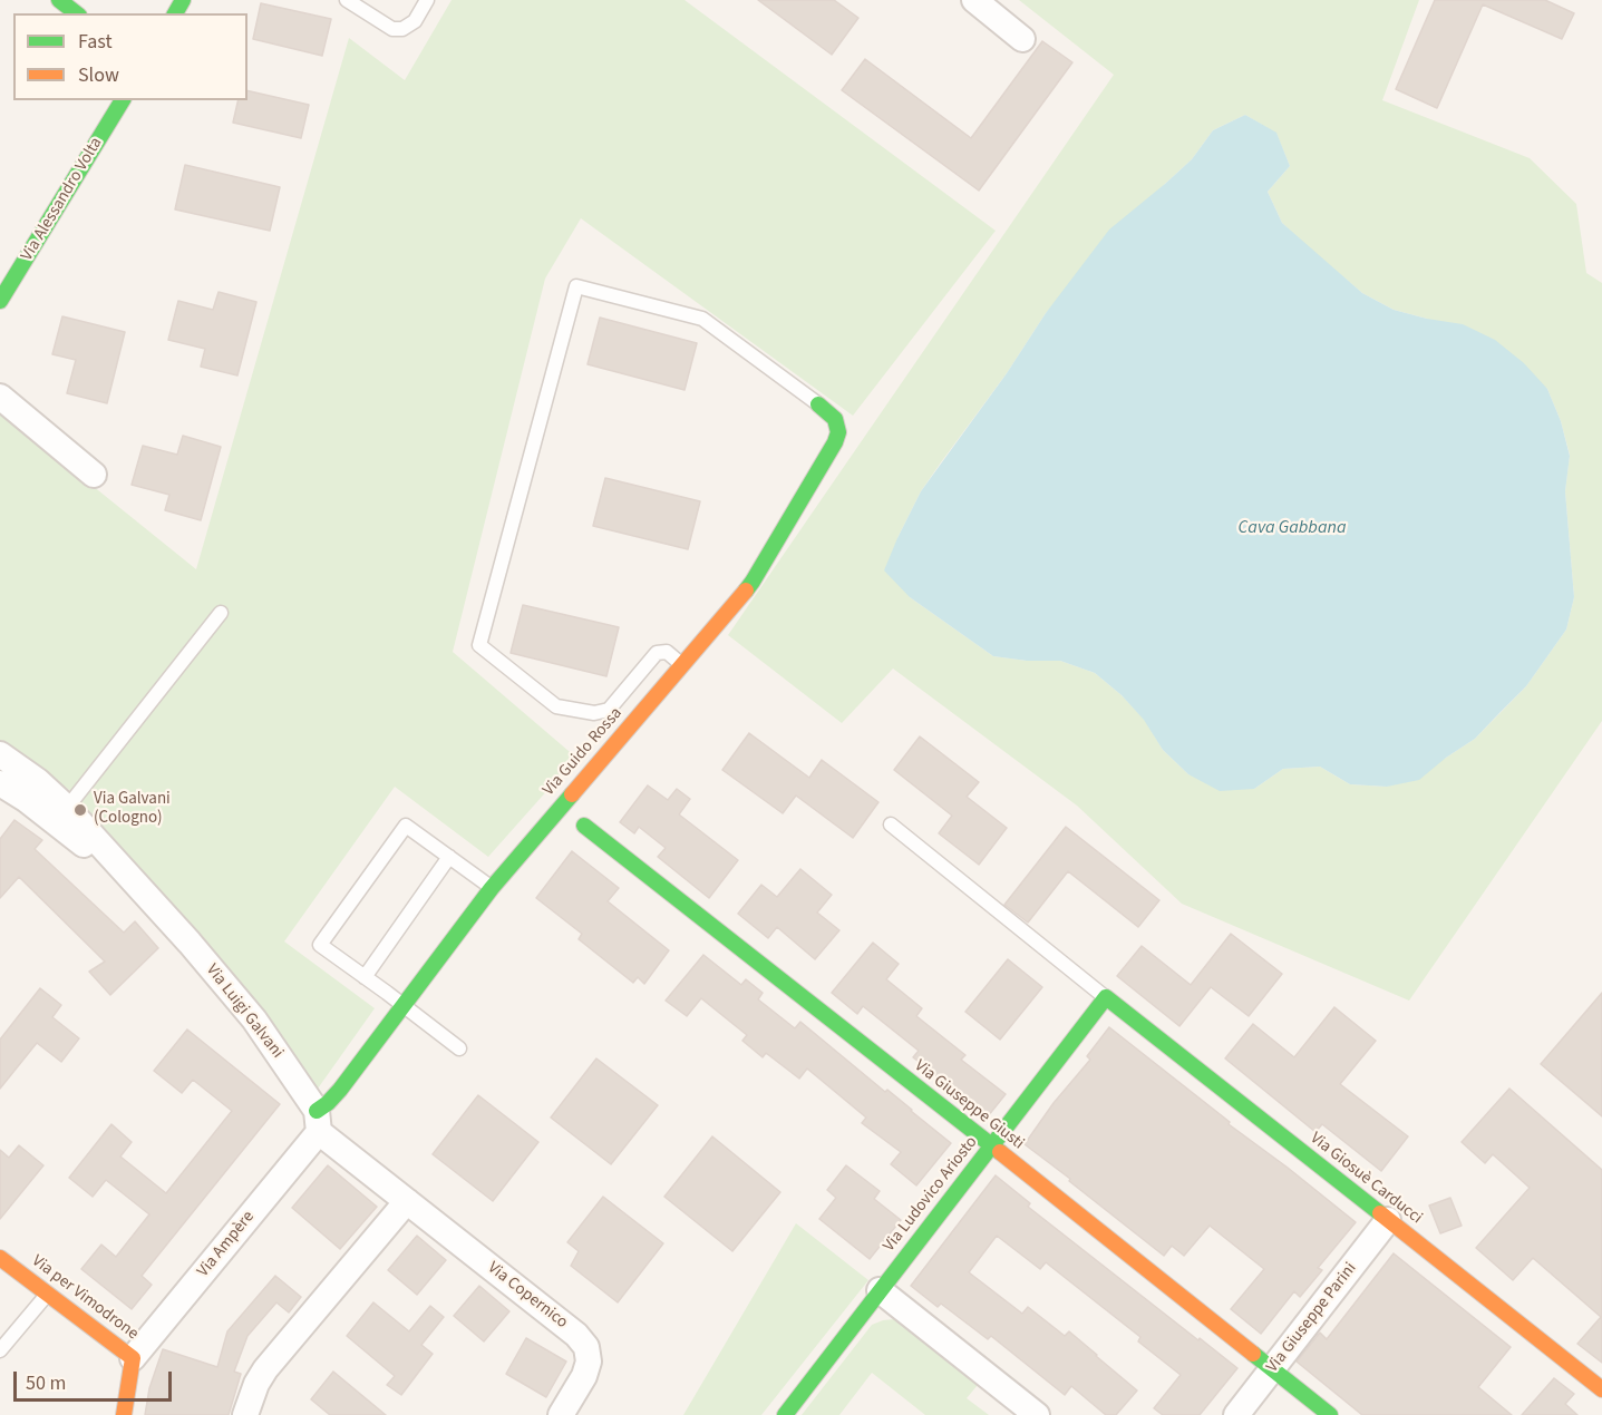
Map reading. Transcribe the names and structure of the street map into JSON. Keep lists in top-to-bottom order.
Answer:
{
  "streets": {
    "street": [
      "Via Alessandro Volta",
      "Via Guido Rossa",
      "Via Luigi Galvani",
      "Via Giuseppe Giusti",
      "Via Giosuè Carducci",
      "Via Ludovico Ariosto",
      "Via Ampère",
      "Via Copernico",
      "Via per Vimodrone",
      "Via Giuseppe Parini"
    ]
  },
  "crossings": [
    ["Via Guido Rossa", "Via Luigi Galvani"],
    ["Via Guido Rossa", "Via Ampère"],
    ["Via Guido Rossa", "Via Copernico"],
    ["Via Luigi Galvani", "Via Ampère"],
    ["Via Luigi Galvani", "Via Copernico"],
    ["Via Giuseppe Giusti", "Via Ludovico Ariosto"],
    ["Via Giuseppe Giusti", "Via Giuseppe Parini"],
    ["Via Giosuè Carducci", "Via Ludovico Ariosto"],
    ["Via Giosuè Carducci", "Via Giuseppe Parini"],
    ["Via Ampère", "Via Copernico"],
    ["Via Ampère", "Via per Vimodrone"]
  ],
  "water": ["Cava Gabbana"],
  "places": ["Via Galvani (Cologno)"],
  "legend": ["Fast", "Slow"],
  "scale_bar": "50 m"
}
